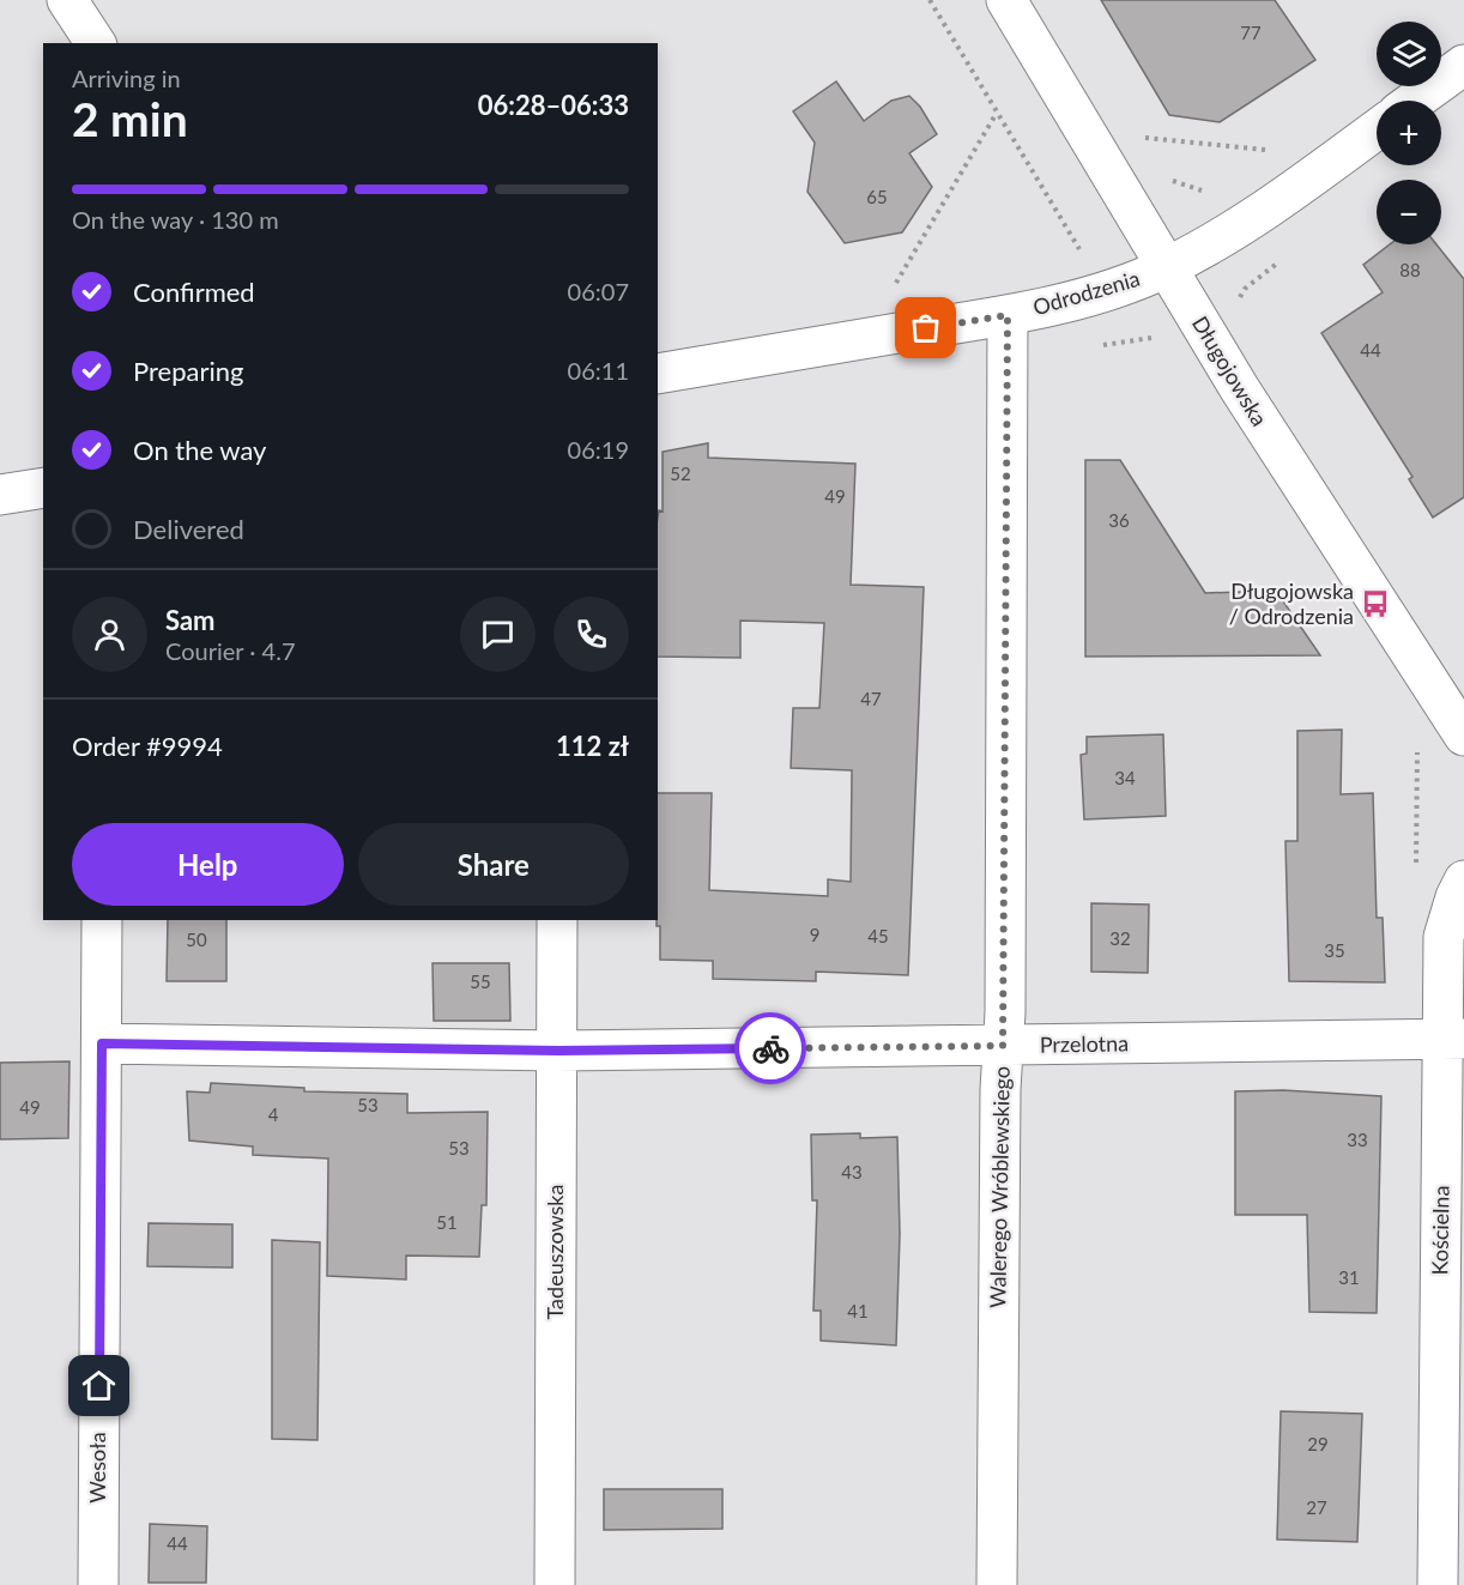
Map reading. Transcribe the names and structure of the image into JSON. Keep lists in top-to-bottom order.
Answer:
{
  "streets": {
    "street": [
      "Odrodzenia",
      "Długojowska",
      "Przelotna",
      "Walerego Wróblewskiego",
      "Kościelna",
      "Tadeuszowska",
      "Wesoła"
    ]
  },
  "crossings": [
    ["Odrodzenia", "Długojowska"],
    ["Odrodzenia", "Walerego Wróblewskiego"],
    ["Przelotna", "Walerego Wróblewskiego"],
    ["Przelotna", "Kościelna"],
    ["Przelotna", "Tadeuszowska"],
    ["Przelotna", "Wesoła"]
  ],
  "places": {
    "bus stop": ["Długojowska / Odrodzenia"]
  },
  "house_numbers": [
    "77",
    "65",
    "88",
    "44",
    "52",
    "49",
    "36",
    "47",
    "34",
    "9",
    "45",
    "32",
    "50",
    "35",
    "55",
    "53",
    "49",
    "4",
    "33",
    "53",
    "43",
    "51",
    "31",
    "41",
    "29",
    "27",
    "44"
  ],
  "page": {
    "map_buttons": ["+", "−"],
    "heading": ["2 min", "Arriving in", "06:28–06:33"],
    "panel": [
      "Sam",
      "Courier · 4.7",
      "Order #9994",
      "112 zł"
    ],
    "bar": "On the way · 130 m",
    "list": [
      ["Confirmed", "06:07"],
      ["Preparing", "06:11"],
      ["On the way", "06:19"],
      "Delivered"
    ],
    "buttons": ["Help", "Share"]
  }
}
